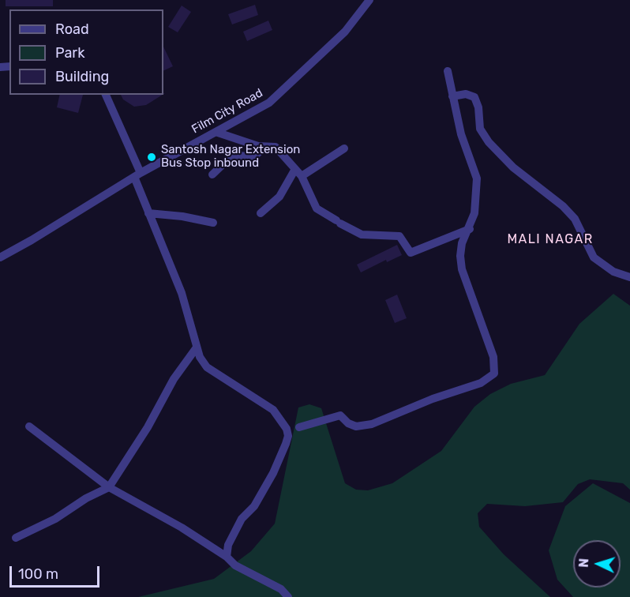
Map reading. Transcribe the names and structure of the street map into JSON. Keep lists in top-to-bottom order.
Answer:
{
  "streets": {
    "street": ["Film City Road"]
  },
  "districts": ["MALI NAGAR"],
  "places": ["Santosh Nagar Extension Bus Stop inbound"],
  "legend": ["Road", "Park", "Building"],
  "scale_bar": "100 m",
  "north": "left"
}
